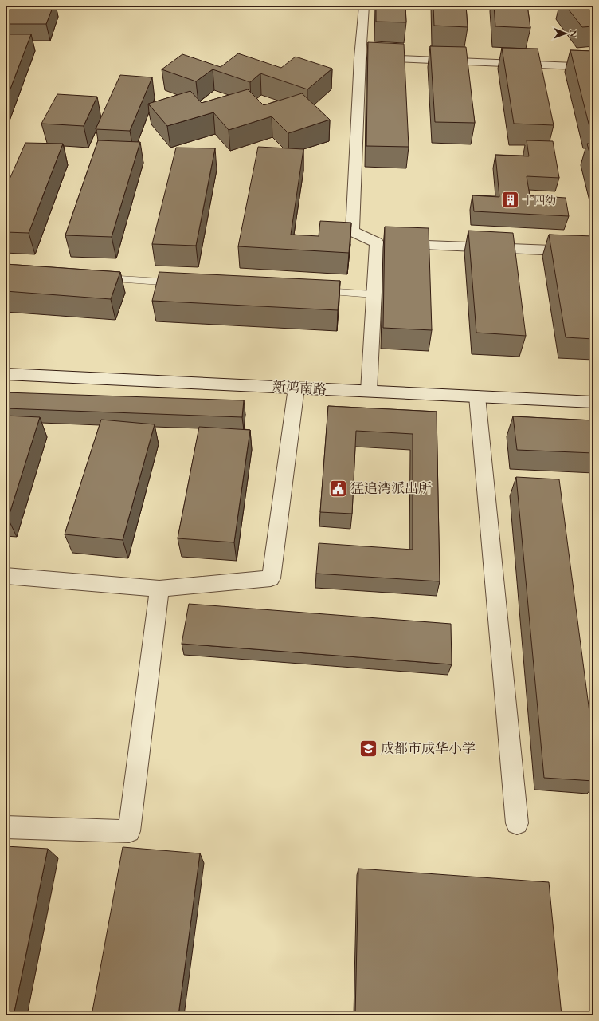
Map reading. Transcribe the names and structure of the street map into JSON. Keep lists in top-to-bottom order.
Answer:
{
  "streets": {
    "street": ["新鸿南路"]
  },
  "places": {
    "building": ["十四幼"],
    "public building": ["猛追湾派出所"],
    "school or university": ["成都市成华小学"]
  },
  "north": "right"
}
